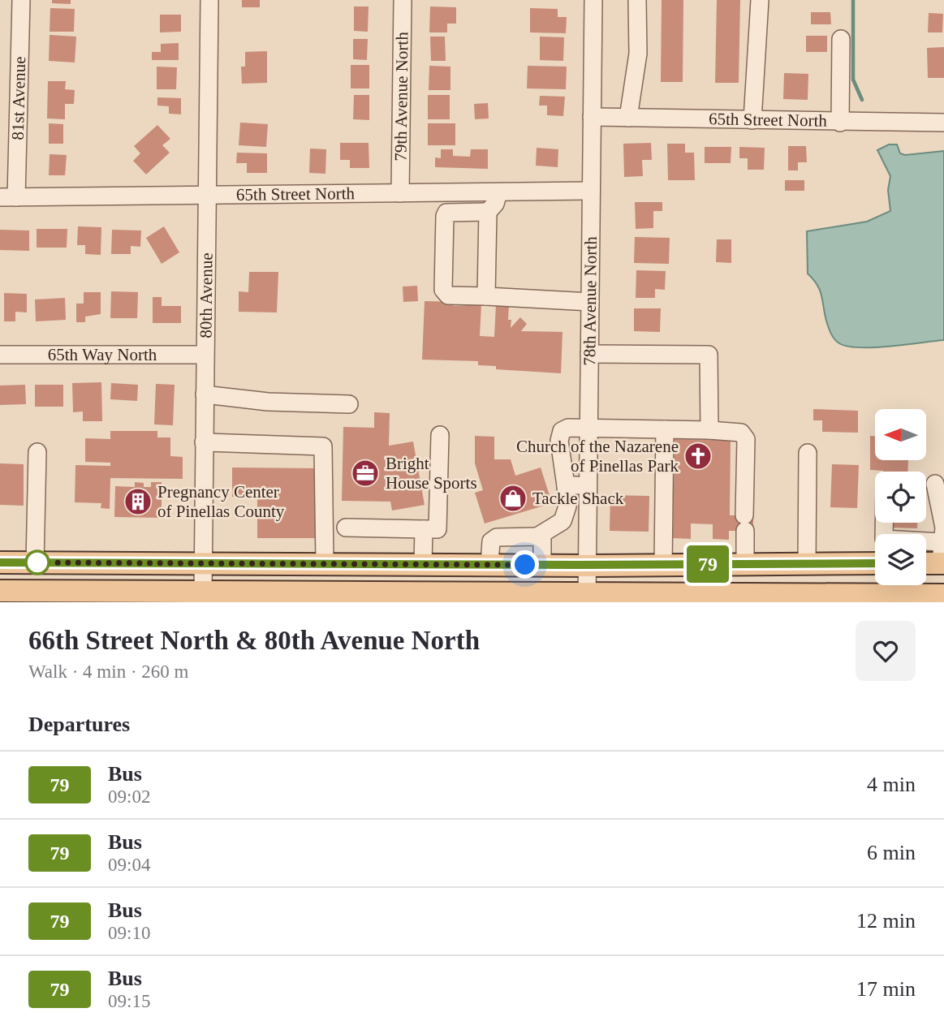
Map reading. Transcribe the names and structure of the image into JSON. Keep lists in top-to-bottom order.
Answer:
{
  "streets": {
    "street": [
      "79th Avenue North",
      "81st Avenue",
      "65th Street North",
      "80th Avenue",
      "78th Avenue North",
      "65th Way North"
    ]
  },
  "crossings": [
    ["79th Avenue North", "65th Street North"],
    ["81st Avenue", "65th Street North"],
    ["65th Street North", "80th Avenue"],
    ["65th Street North", "78th Avenue North"],
    ["80th Avenue", "65th Way North"]
  ],
  "places": {
    "church": ["Church of the Nazarene of Pinellas Park"],
    "office": ["Bright House Sports"],
    "shop": ["Tackle Shack"],
    "building": ["Pregnancy Center of Pinellas County"]
  },
  "lines": ["bus line 79"],
  "north": "left",
  "page": {
    "on_map": "79",
    "heading": [
      ["66th Street North & 80th Avenue North", "Walk · 4 min · 260 m"],
      "Departures"
    ],
    "list": [
      {
        "mark": "79",
        "name": "Bus",
        "note": "09:02",
        "value": "4 min"
      },
      {
        "mark": "79",
        "name": "Bus",
        "note": "09:04",
        "value": "6 min"
      },
      {
        "mark": "79",
        "name": "Bus",
        "note": "09:10",
        "value": "12 min"
      },
      {
        "mark": "79",
        "name": "Bus",
        "note": "09:15",
        "value": "17 min"
      }
    ]
  }
}
